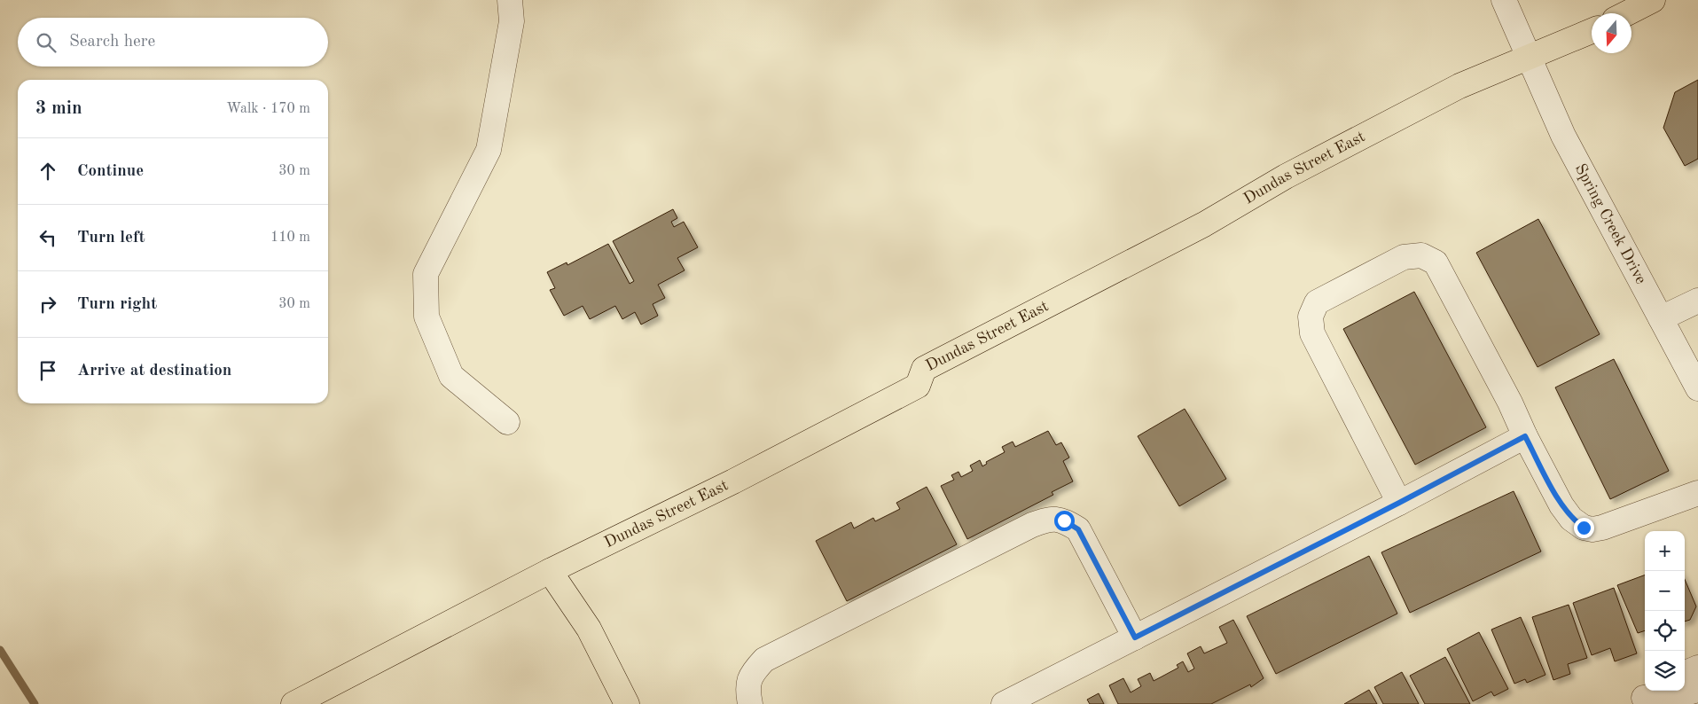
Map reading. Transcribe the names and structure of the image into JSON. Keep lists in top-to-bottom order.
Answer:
{
  "streets": {
    "main road": ["Dundas Street East"],
    "street": ["Spring Creek Drive"]
  },
  "crossings": [
    ["Dundas Street East", "Spring Creek Drive"]
  ],
  "north": "bottom",
  "page": {
    "search": "Search here",
    "heading": ["3 min", "Walk · 170 m"],
    "list": [
      ["Continue", "30 m"],
      ["Turn left", "110 m"],
      ["Turn right", "30 m"],
      "Arrive at destination"
    ],
    "map_buttons": ["+", "−"]
  }
}
